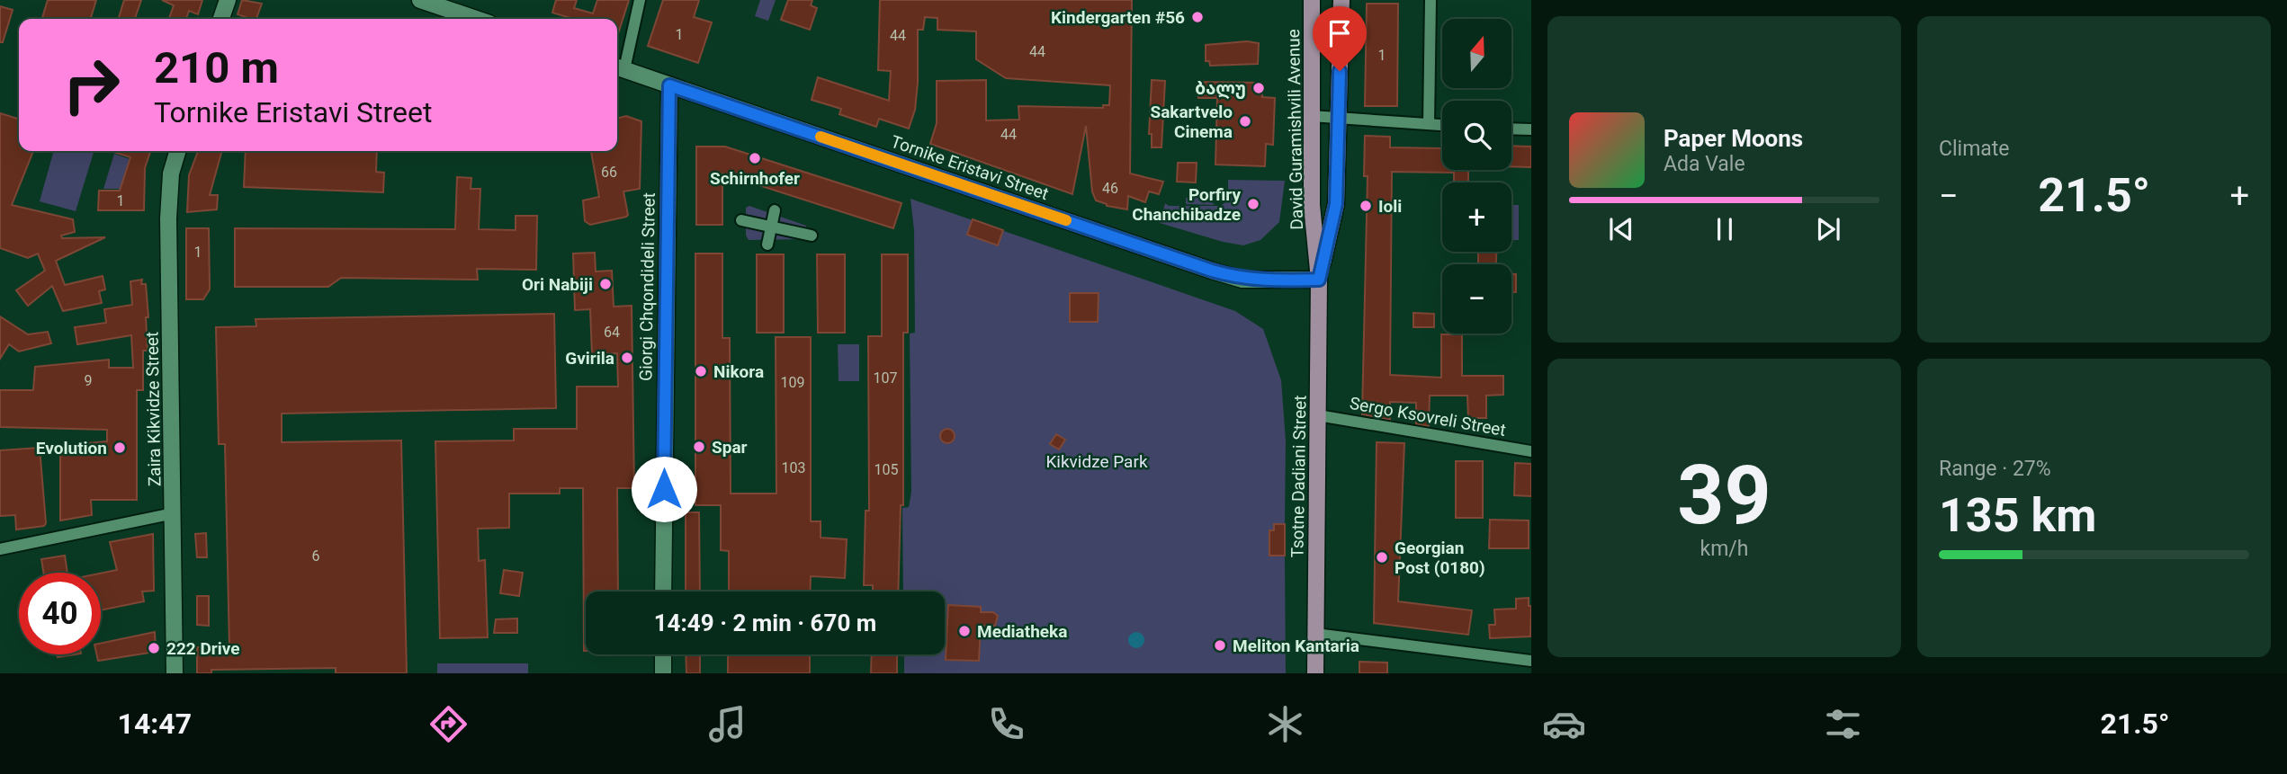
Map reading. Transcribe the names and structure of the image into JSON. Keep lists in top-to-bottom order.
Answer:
{
  "streets": {
    "main road": ["David Guramishvili Avenue", "Tsotne Dadiani Street"],
    "street": [
      "Tornike Eristavi Street",
      "Giorgi Chqondideli Street",
      "Zaira Kikvidze Street",
      "Sergo Ksovreli Street"
    ]
  },
  "crossings": [
    ["David Guramishvili Avenue", "Tornike Eristavi Street"],
    ["David Guramishvili Avenue", "Tsotne Dadiani Street"],
    ["Tornike Eristavi Street", "Giorgi Chqondideli Street"],
    ["Tornike Eristavi Street", "Tsotne Dadiani Street"],
    ["Sergo Ksovreli Street", "Tsotne Dadiani Street"]
  ],
  "parks": ["Kikvidze Park"],
  "places": [
    "Kindergarten #56",
    "ბალუ",
    "Sakartvelo Cinema",
    "Schirnhofer",
    "Porfiry Chanchibadze",
    "Ioli",
    "Ori Nabiji",
    "Gvirila",
    "Nikora",
    "Spar",
    "Evolution",
    "Georgian Post (0180)",
    "Mediatheka",
    "Meliton Kantaria",
    "222 Drive"
  ],
  "house_numbers": [
    "1",
    "44",
    "44",
    "1",
    "44",
    "66",
    "46",
    "1",
    "1",
    "64",
    "107",
    "9",
    "109",
    "103",
    "105",
    "6"
  ],
  "north": "top",
  "page": {
    "tile": [
      "Climate",
      ["39", "km/h"],
      ["Range · 27%", "135 km"]
    ],
    "map_buttons": ["+", "−"],
    "turn": ["210 m", "Tornike Eristavi Street"],
    "song": ["Paper Moons", "Ada Vale"],
    "heat": ["−", "21.5°", "+"],
    "limit": "40",
    "trip": "14:49 · 2 min · 670 m",
    "tabs": ["14:47", "21.5°"]
  }
}
